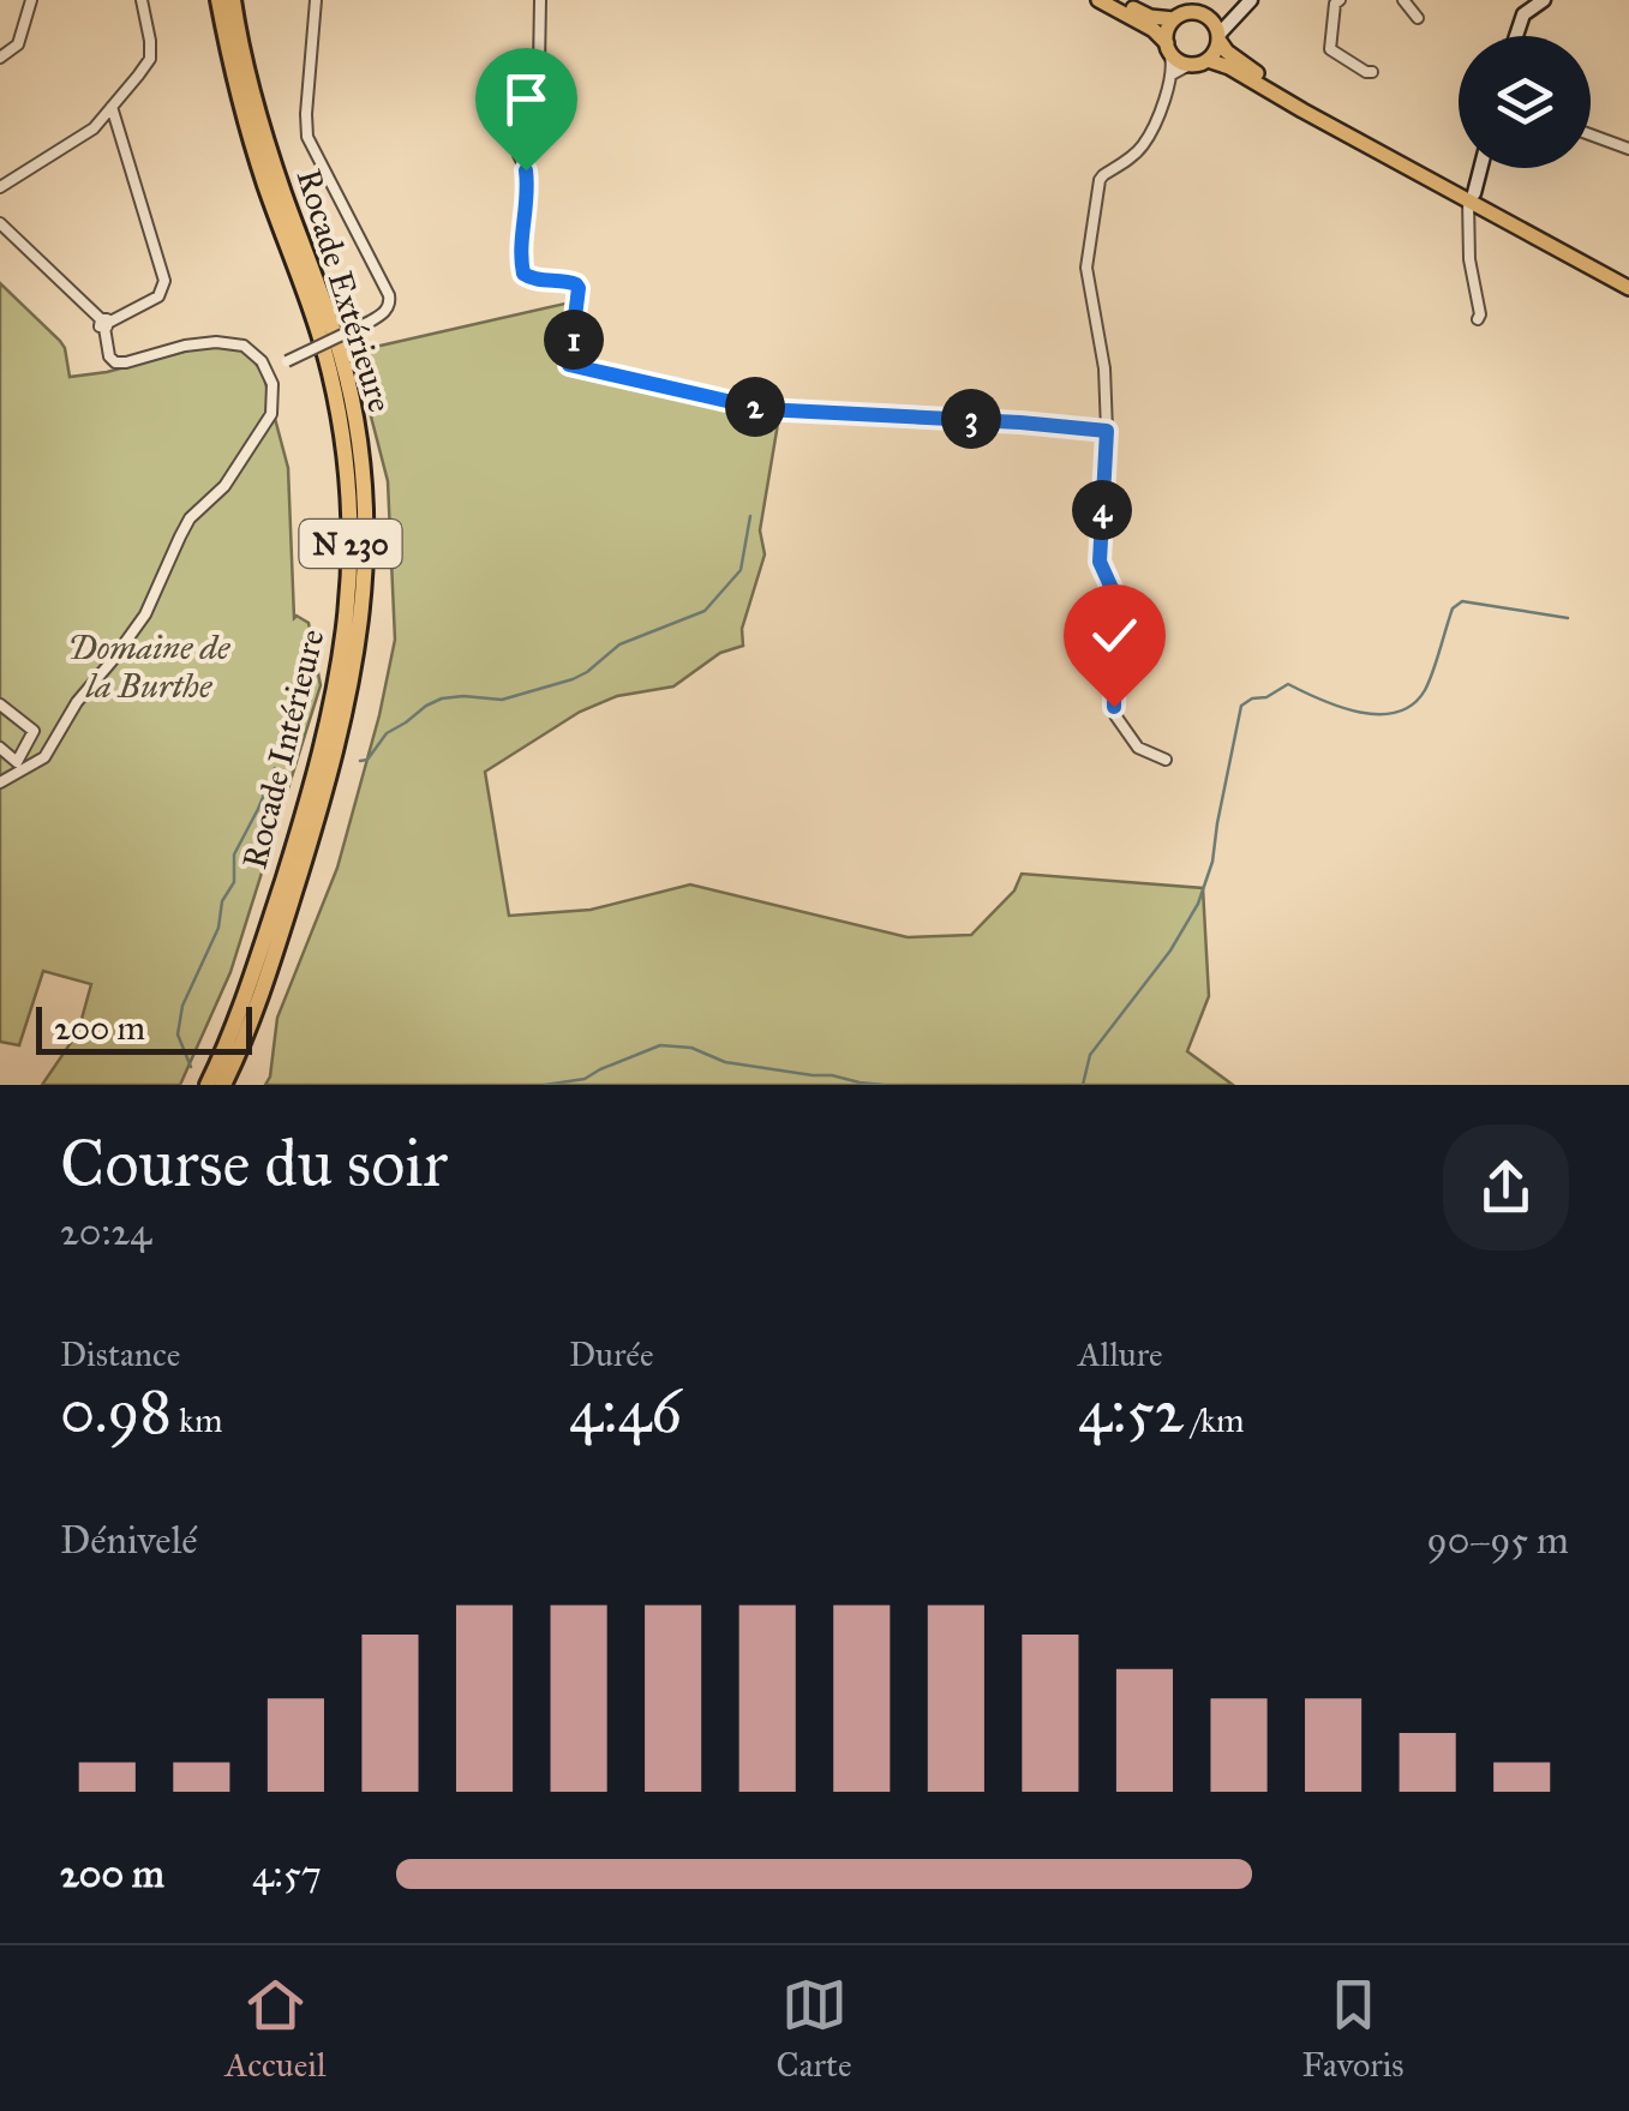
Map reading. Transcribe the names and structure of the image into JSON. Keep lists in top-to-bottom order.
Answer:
{
  "streets": {
    "highway": ["Rocade Extérieure", "N 230", "Rocade Intérieure"]
  },
  "parks": ["Domaine de la Burthe"],
  "scale_bar": "200 m",
  "page": {
    "pins": [
      "1",
      "2",
      "3",
      "4"
    ],
    "scale": "200 m",
    "heading": ["Course du soir", "20:24"],
    "stats": [
      ["Distance", "0.98 km"],
      ["Durée", "4:46"],
      ["Allure", "4:52 /km"]
    ],
    "chart": ["Dénivelé", "90–95 m"],
    "list": [
      {
        "name": "200 m",
        "note": "4:57"
      }
    ],
    "tabs": ["Accueil", "Carte", "Favoris"]
  }
}
